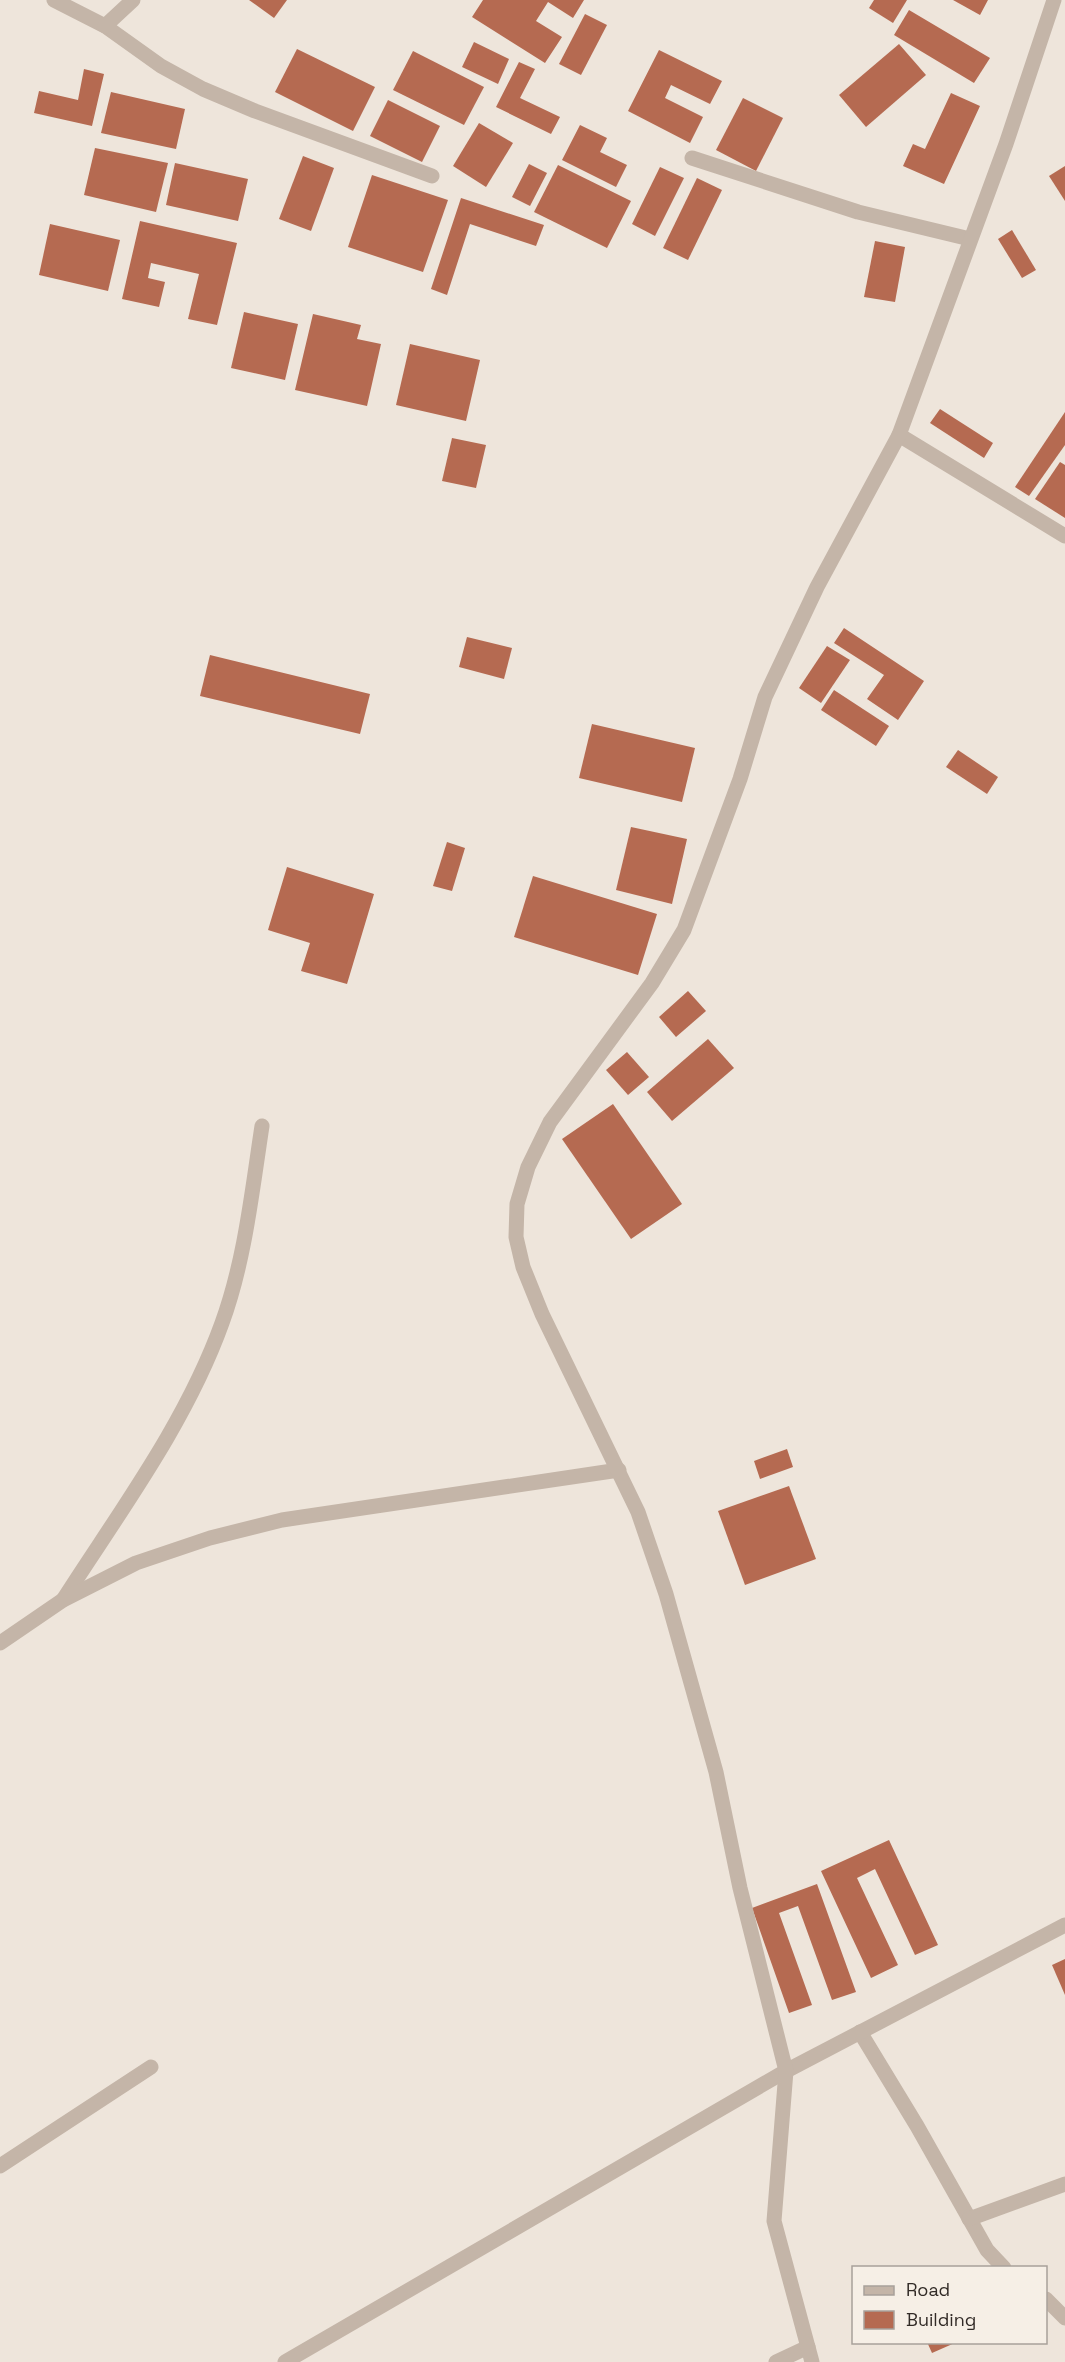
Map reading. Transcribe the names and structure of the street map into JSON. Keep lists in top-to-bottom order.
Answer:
{
  "legend": ["Road", "Building"]
}
